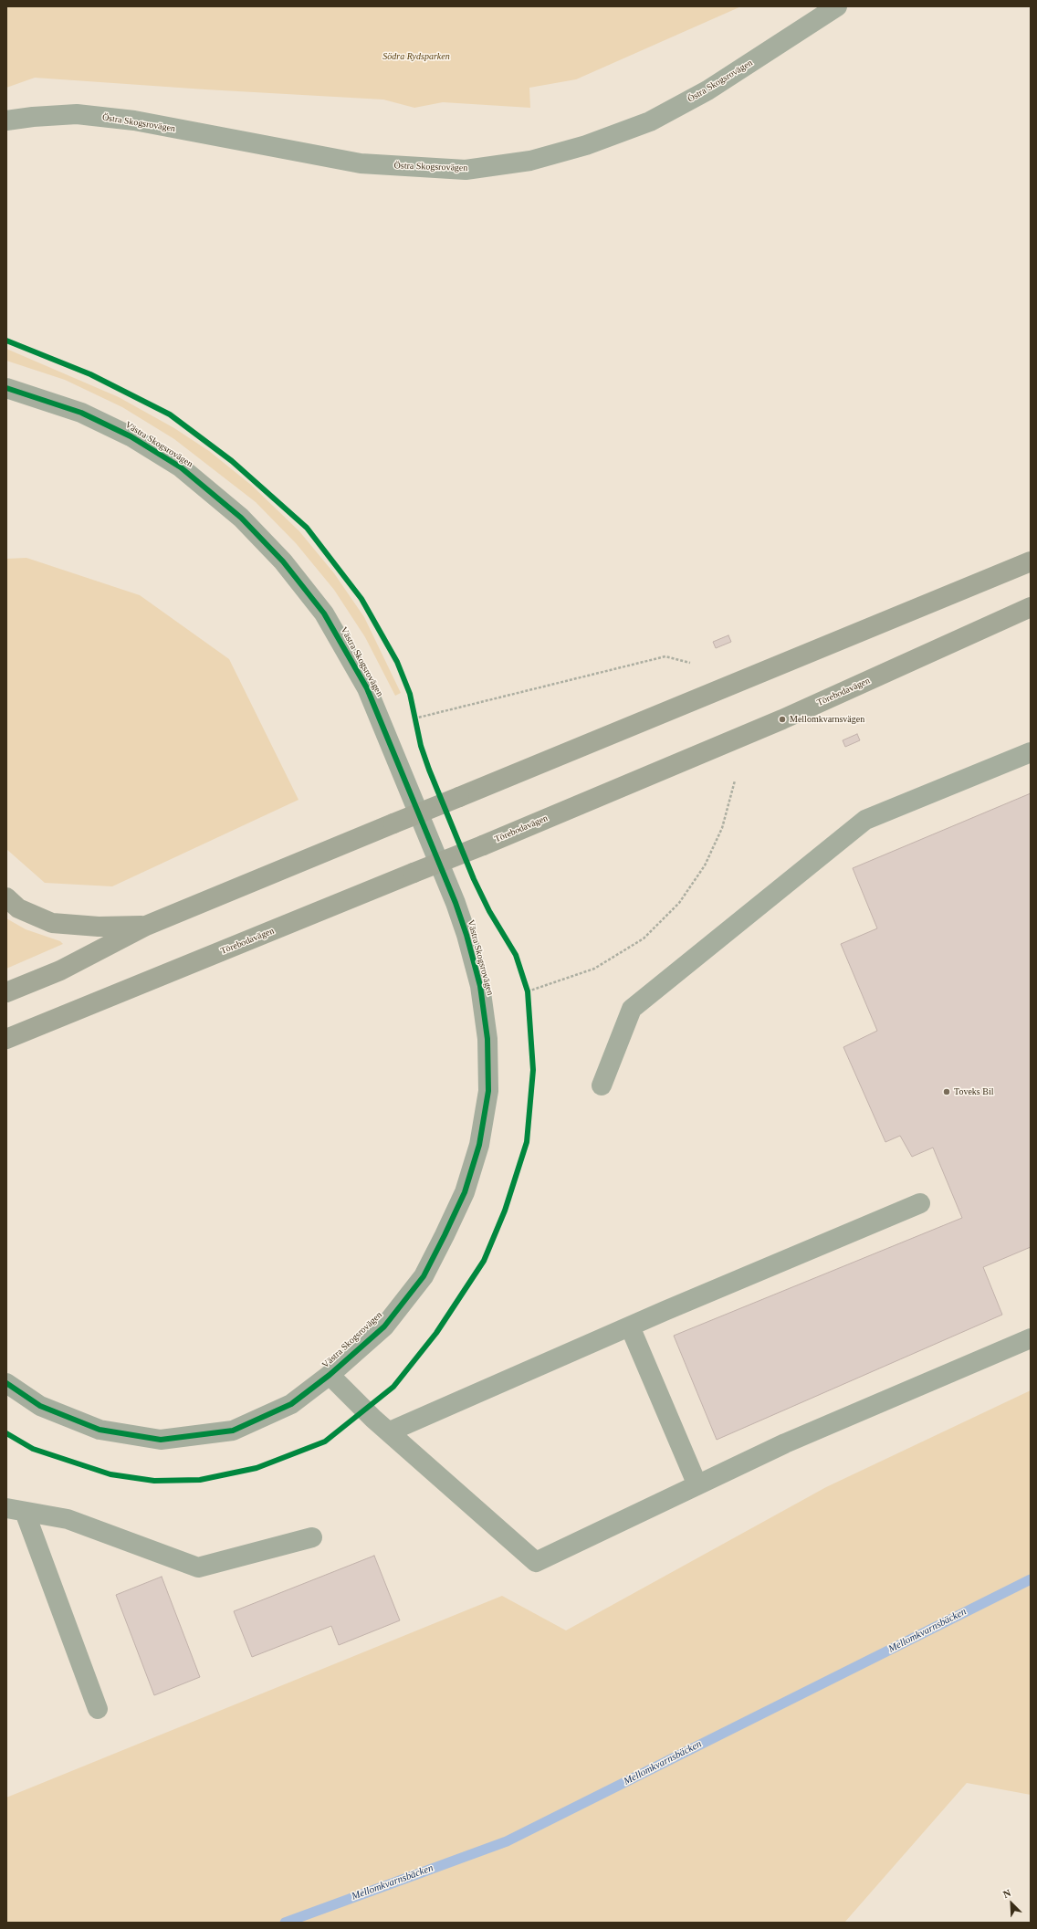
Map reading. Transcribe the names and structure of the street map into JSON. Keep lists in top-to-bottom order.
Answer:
{
  "streets": {
    "highway": ["Törebodavägen"],
    "street": ["Östra Skogsrovägen", "Västra Skogsrovägen"]
  },
  "water": ["Mellomkvarnsbäcken"],
  "parks": ["Södra Rydsparken"],
  "places": ["Mellomkvarnsvägen", "Toveks Bil"],
  "north": "top left"
}
